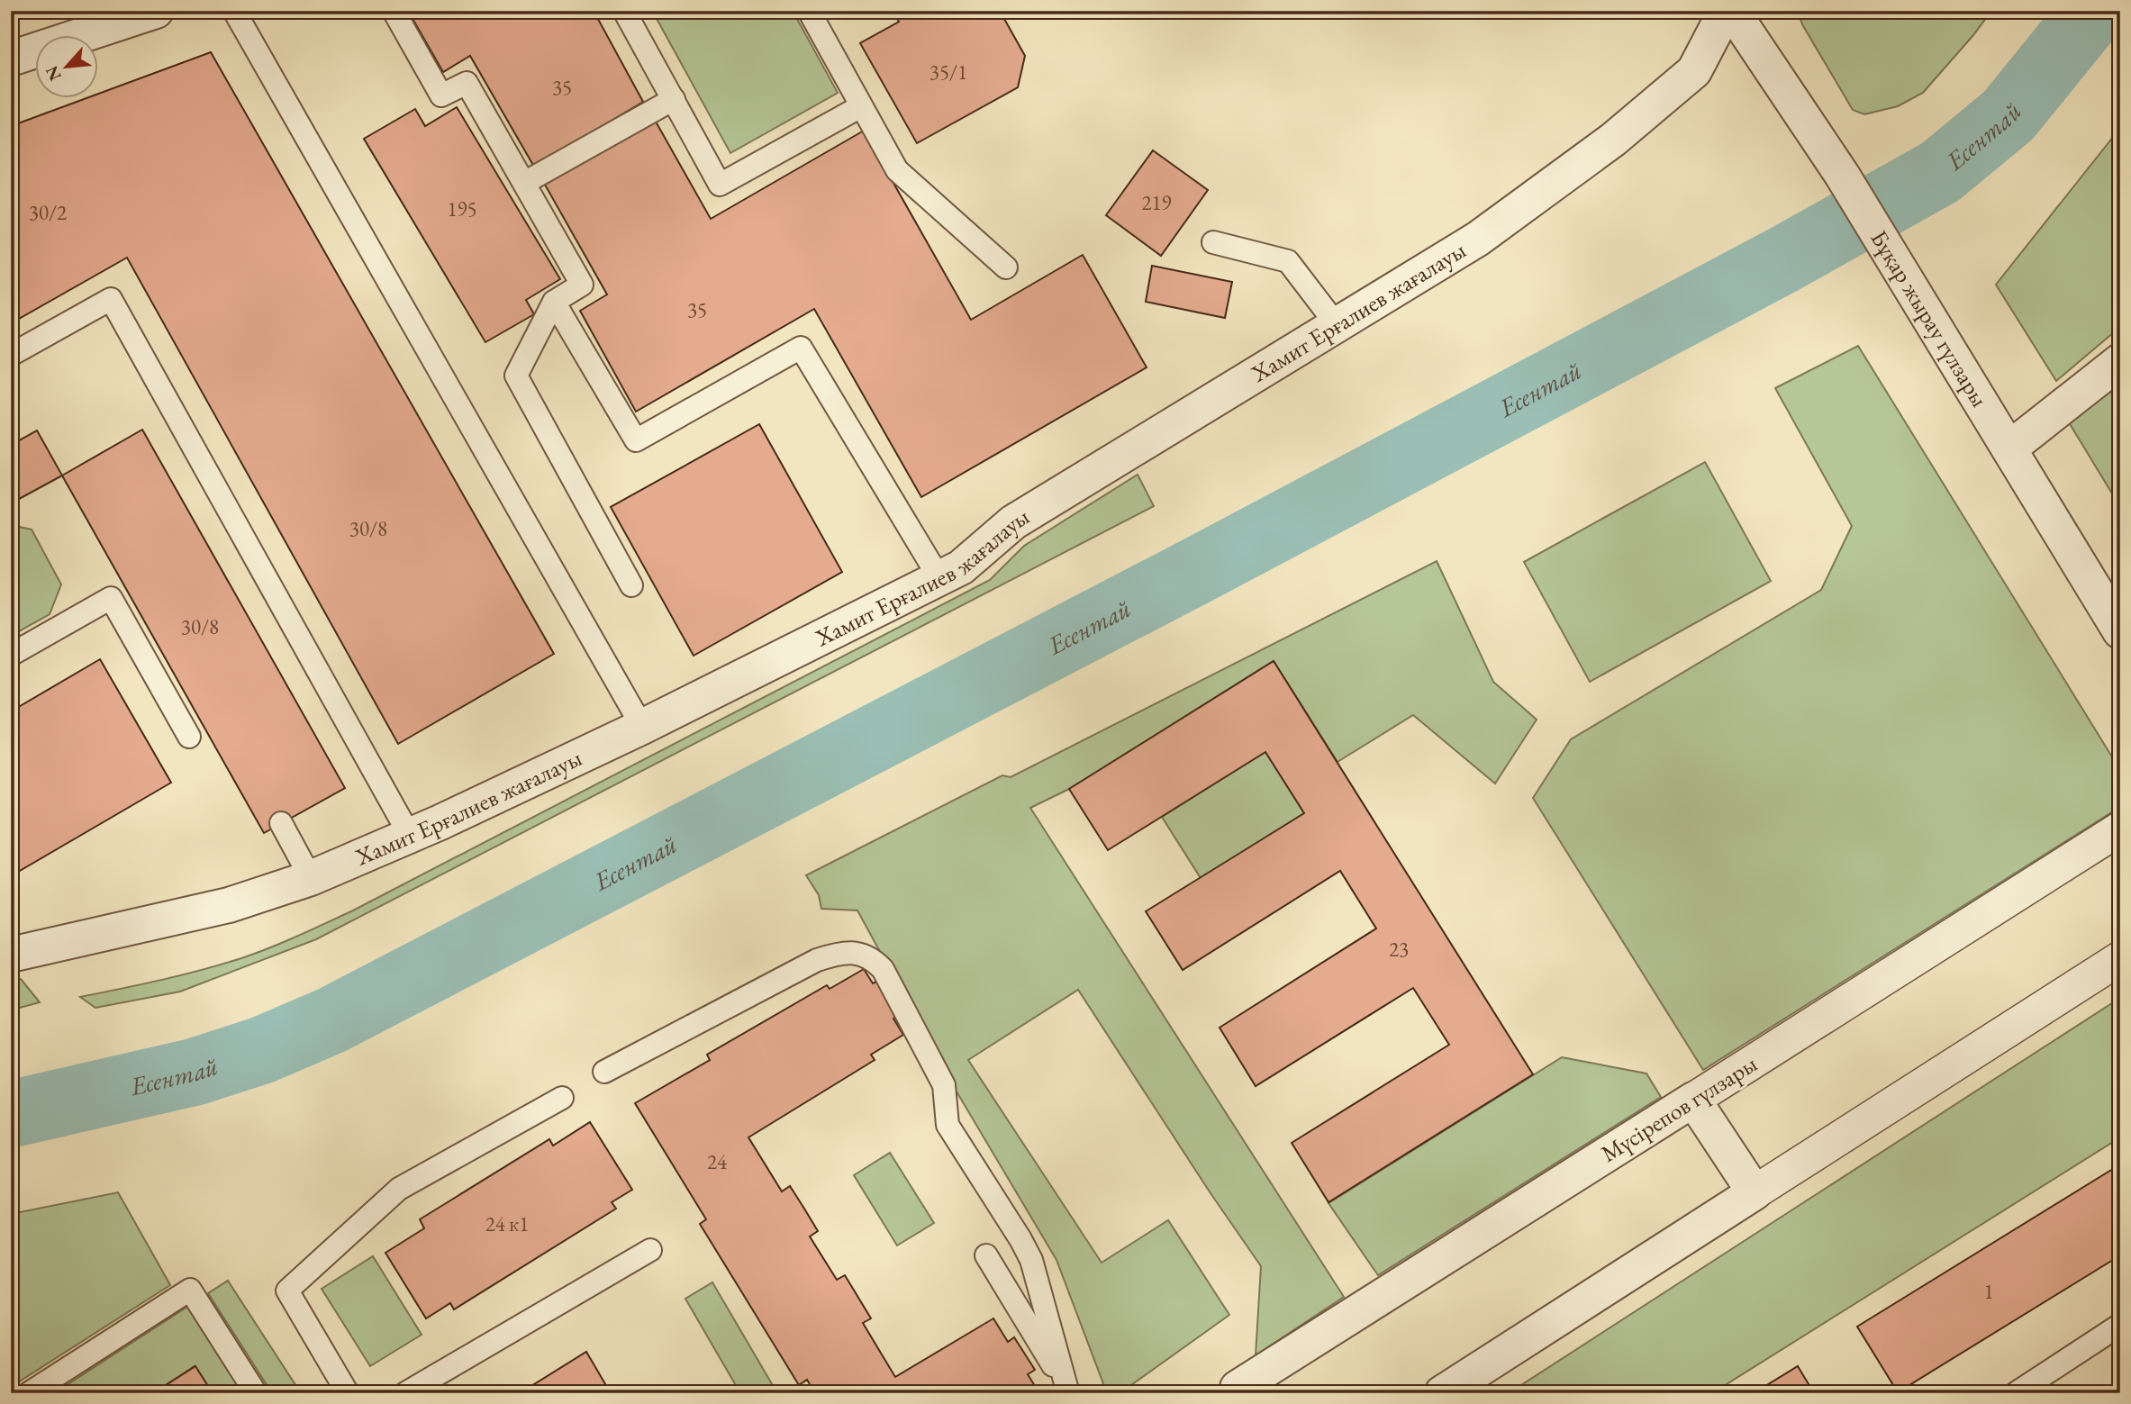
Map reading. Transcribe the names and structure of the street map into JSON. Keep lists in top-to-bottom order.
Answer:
{
  "streets": {
    "street": ["Хамит Ерғалиев жағалауы", "Бұқар жырау гүлзары", "Мүсірепов гүлзары"]
  },
  "water": ["Есентай"],
  "house_numbers": [
    "35/1",
    "35",
    "219",
    "195",
    "30/2",
    "35",
    "30/8",
    "30/8",
    "23",
    "24",
    "24 к1",
    "1"
  ],
  "north": "bottom left"
}
